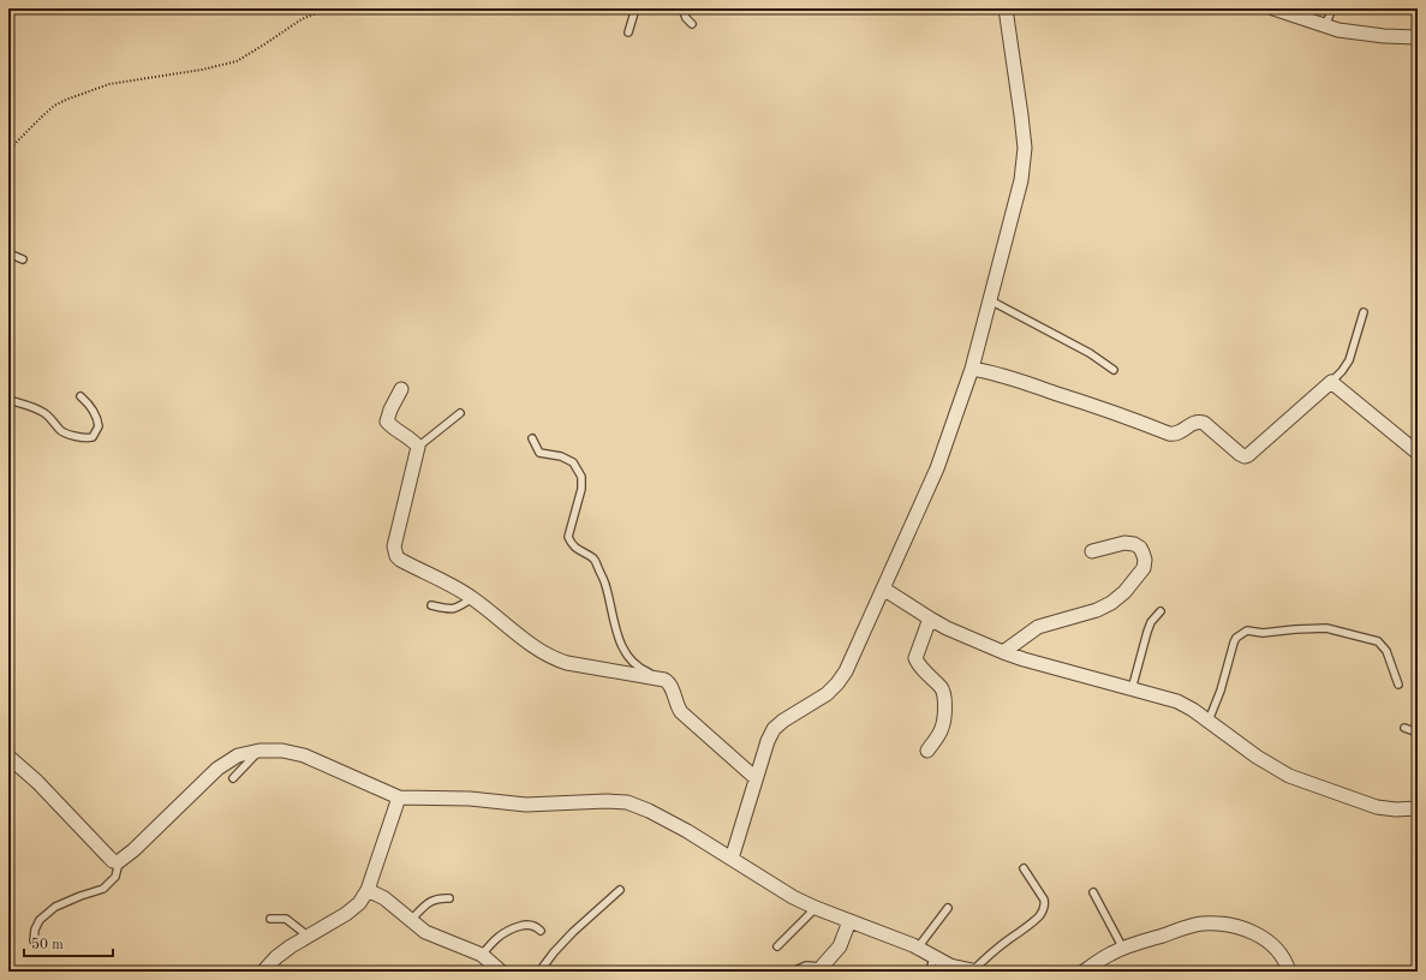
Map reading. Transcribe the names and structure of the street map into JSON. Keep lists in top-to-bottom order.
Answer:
{
  "scale_bar": "50 m"
}
